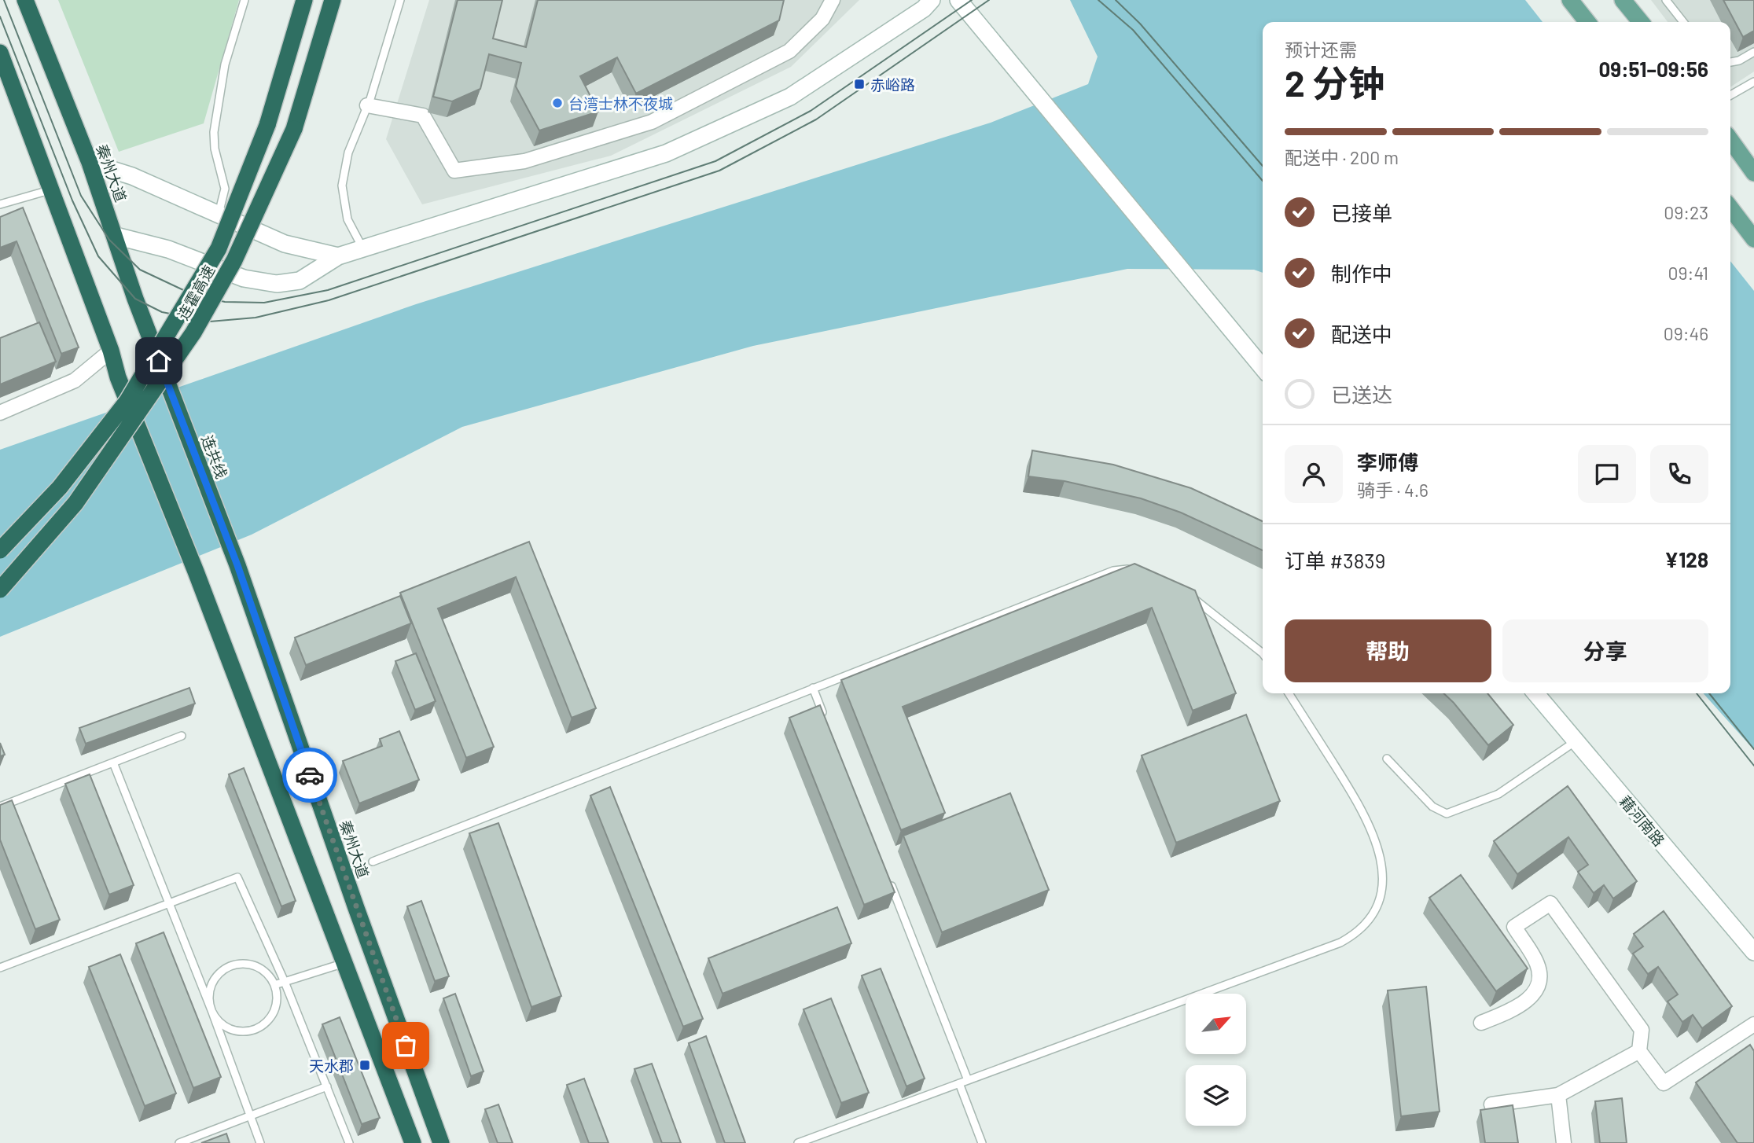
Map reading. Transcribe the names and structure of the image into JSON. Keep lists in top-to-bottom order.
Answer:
{
  "streets": {
    "highway": ["秦州大道", "连霍高速", "连共线"],
    "main road": ["藉河南路"]
  },
  "crossings": [
    ["秦州大道", "连共线"]
  ],
  "places": {
    "transit": ["赤峪路", "天水郡"],
    "other": ["台湾士林不夜城"]
  },
  "north": "top right",
  "page": {
    "heading": ["2 分钟", "预计还需", "09:51–09:56"],
    "panel": [
      "李师傅",
      "骑手 · 4.6",
      "订单 #3839",
      "¥128"
    ],
    "bar": "配送中 · 200 m",
    "list": [
      ["已接单", "09:23"],
      ["制作中", "09:41"],
      ["配送中", "09:46"],
      "已送达"
    ],
    "buttons": ["帮助", "分享"]
  }
}
